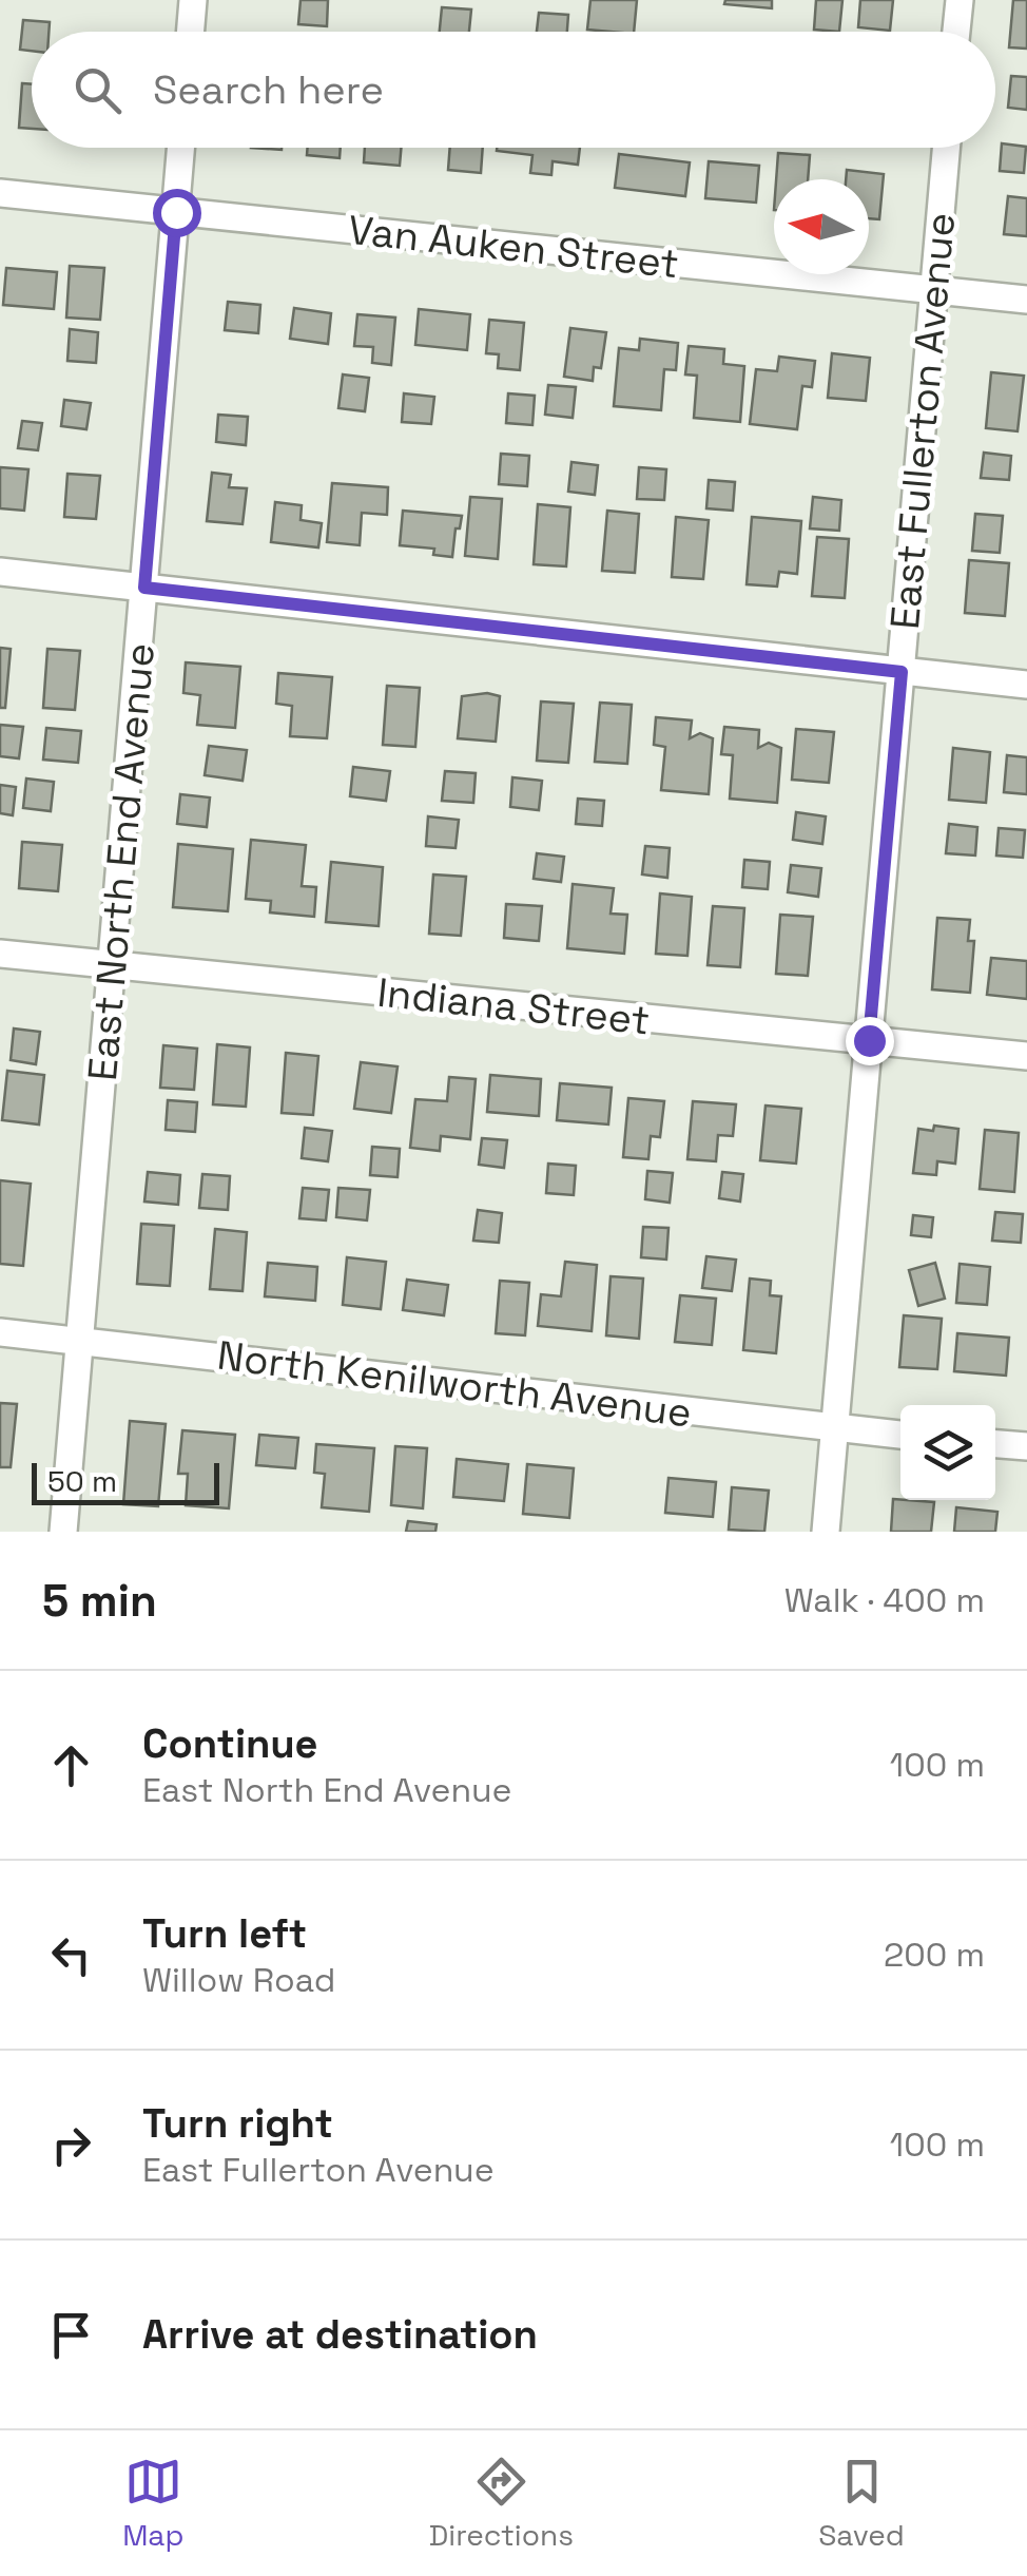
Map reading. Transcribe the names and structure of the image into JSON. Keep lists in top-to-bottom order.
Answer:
{
  "streets": {
    "street": [
      "Van Auken Street",
      "East Fullerton Avenue",
      "East North End Avenue",
      "Indiana Street",
      "North Kenilworth Avenue"
    ]
  },
  "crossings": [
    ["Van Auken Street", "East Fullerton Avenue"],
    ["Van Auken Street", "East North End Avenue"],
    ["East Fullerton Avenue", "Indiana Street"],
    ["East Fullerton Avenue", "North Kenilworth Avenue"],
    ["East North End Avenue", "Indiana Street"],
    ["East North End Avenue", "North Kenilworth Avenue"]
  ],
  "scale_bar": "50 m",
  "north": "left",
  "page": {
    "search": "Search here",
    "scale": "50 m",
    "heading": ["5 min", "Walk · 400 m"],
    "list": [
      ["Continue", "East North End Avenue", "100 m"],
      ["Turn left", "Willow Road", "200 m"],
      ["Turn right", "East Fullerton Avenue", "100 m"],
      "Arrive at destination"
    ],
    "nav": ["Map", "Directions", "Saved"]
  }
}
